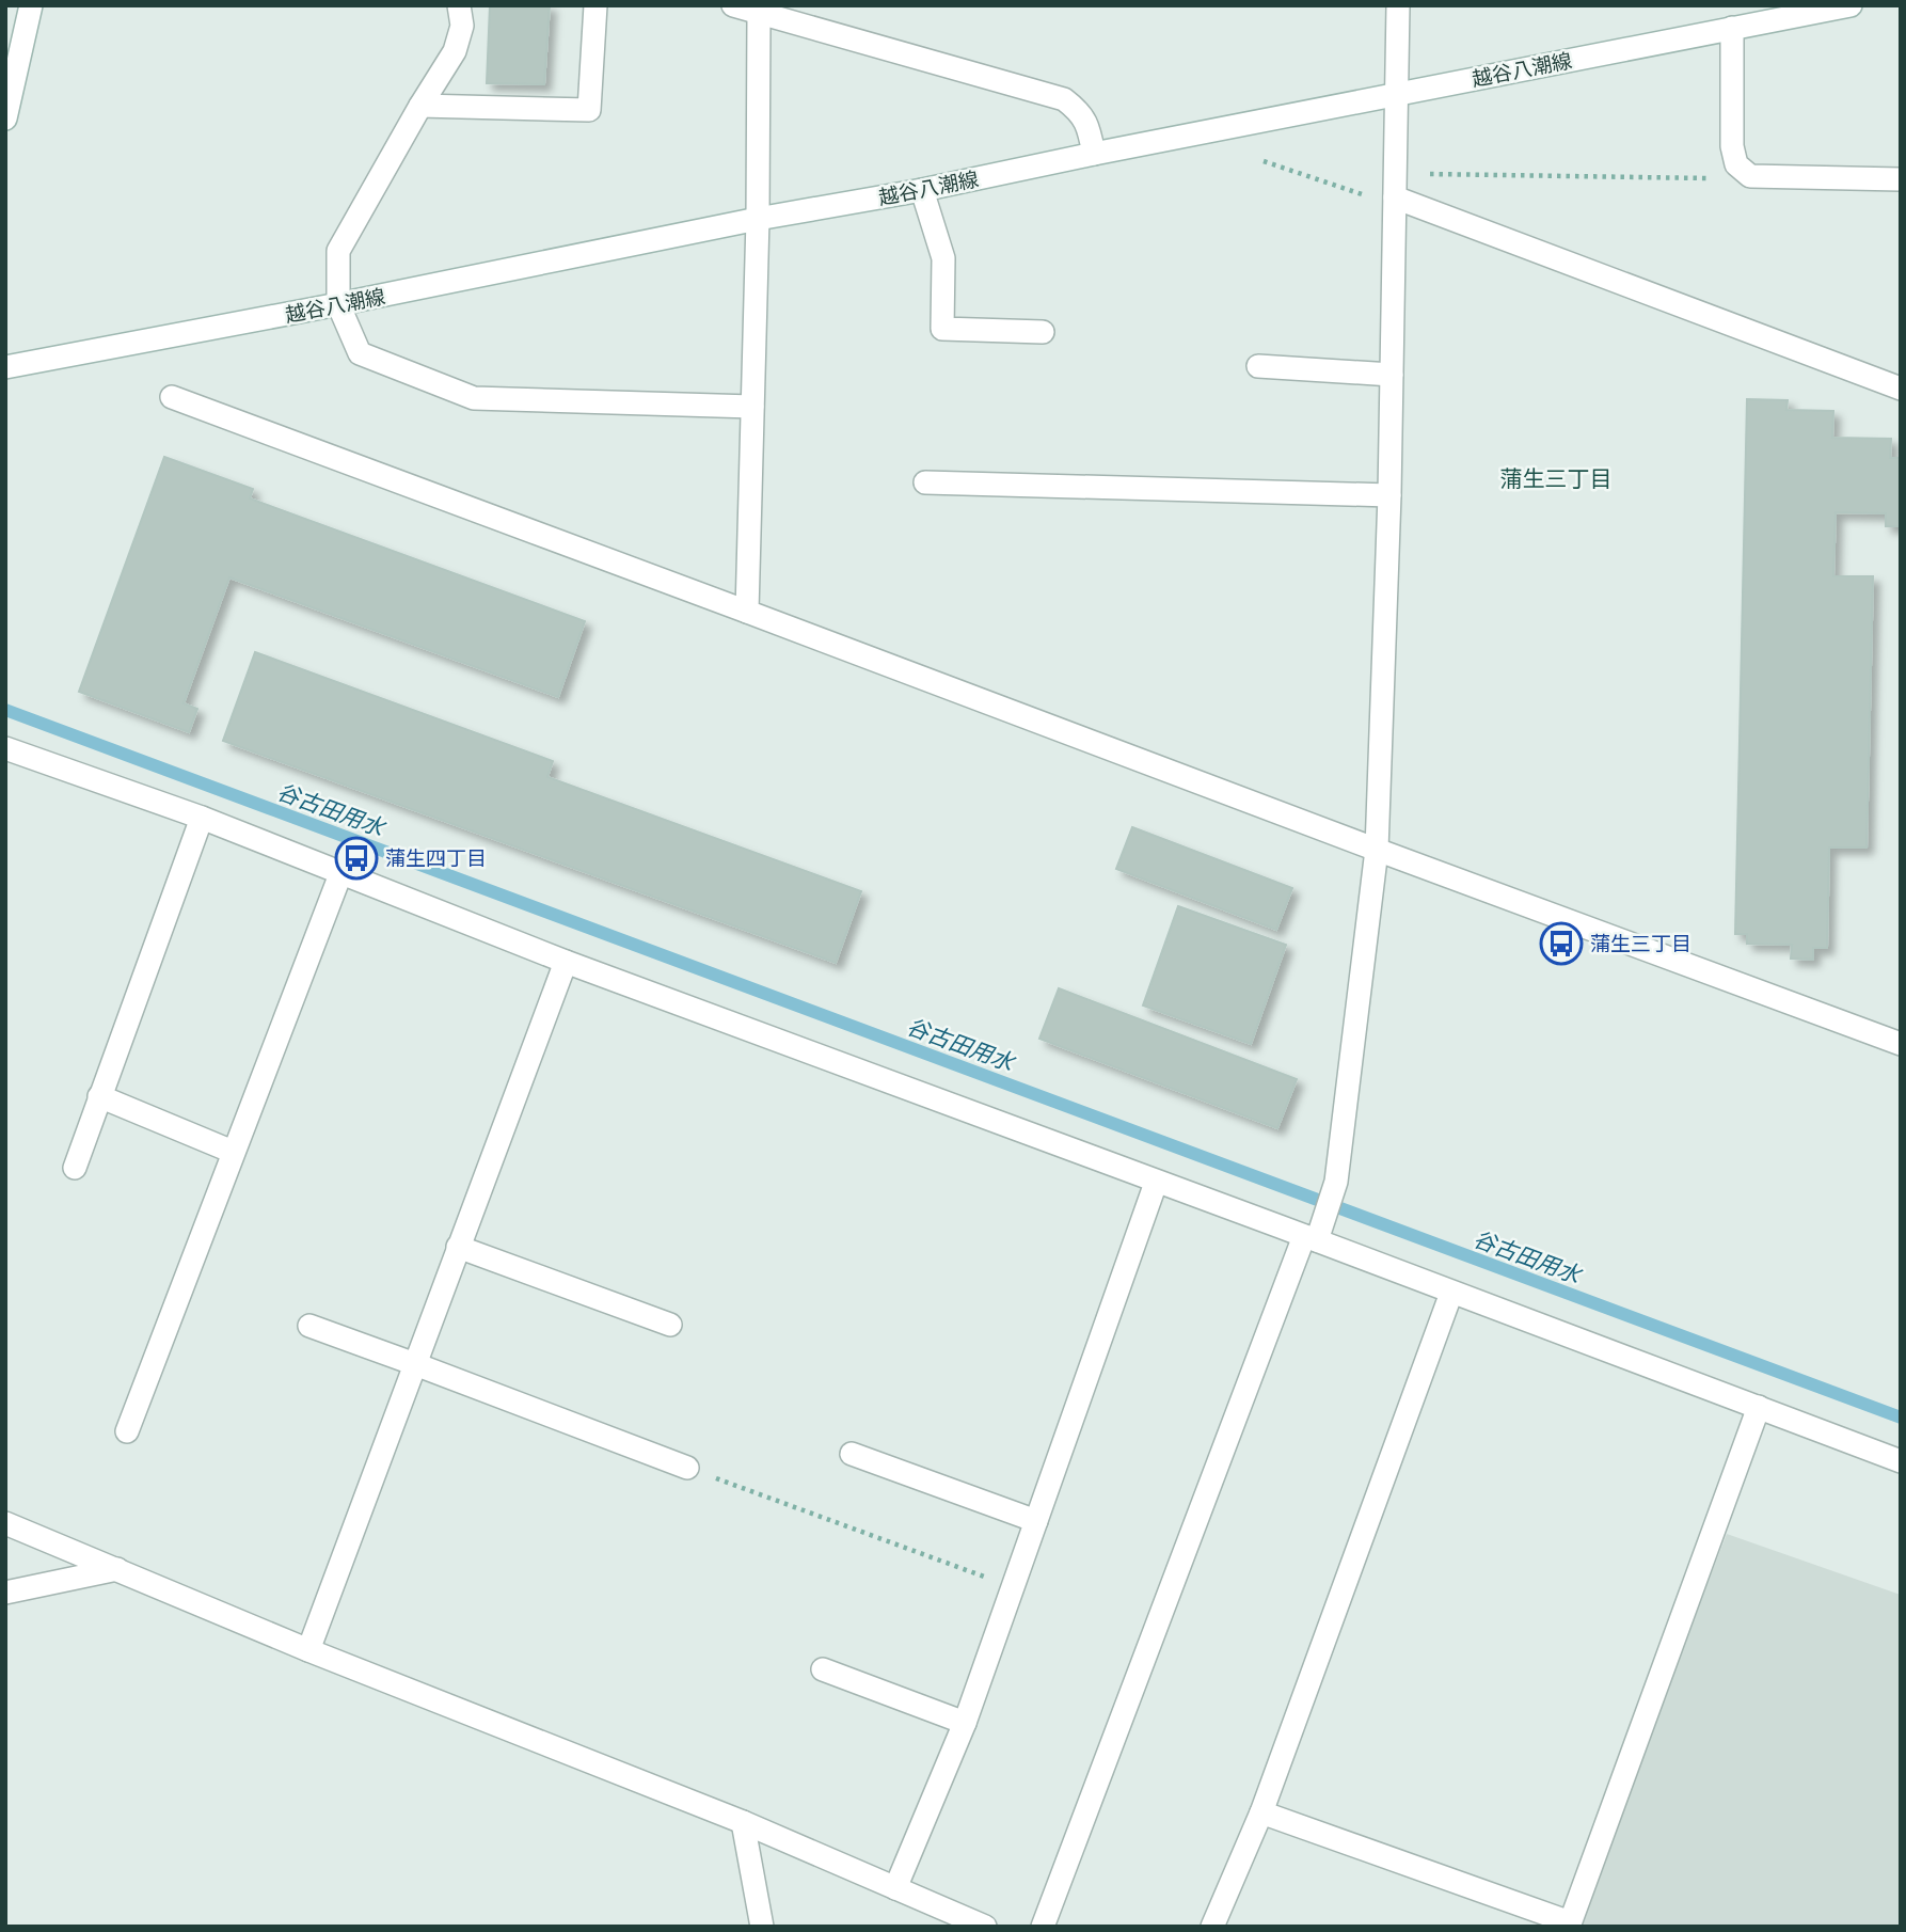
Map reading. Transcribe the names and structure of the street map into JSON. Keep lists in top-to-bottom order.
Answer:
{
  "streets": {
    "street": ["越谷八潮線"]
  },
  "districts": ["蒲生三丁目"],
  "water": ["谷古田用水"],
  "places": {
    "bus stop": ["蒲生四丁目", "蒲生三丁目"]
  }
}
